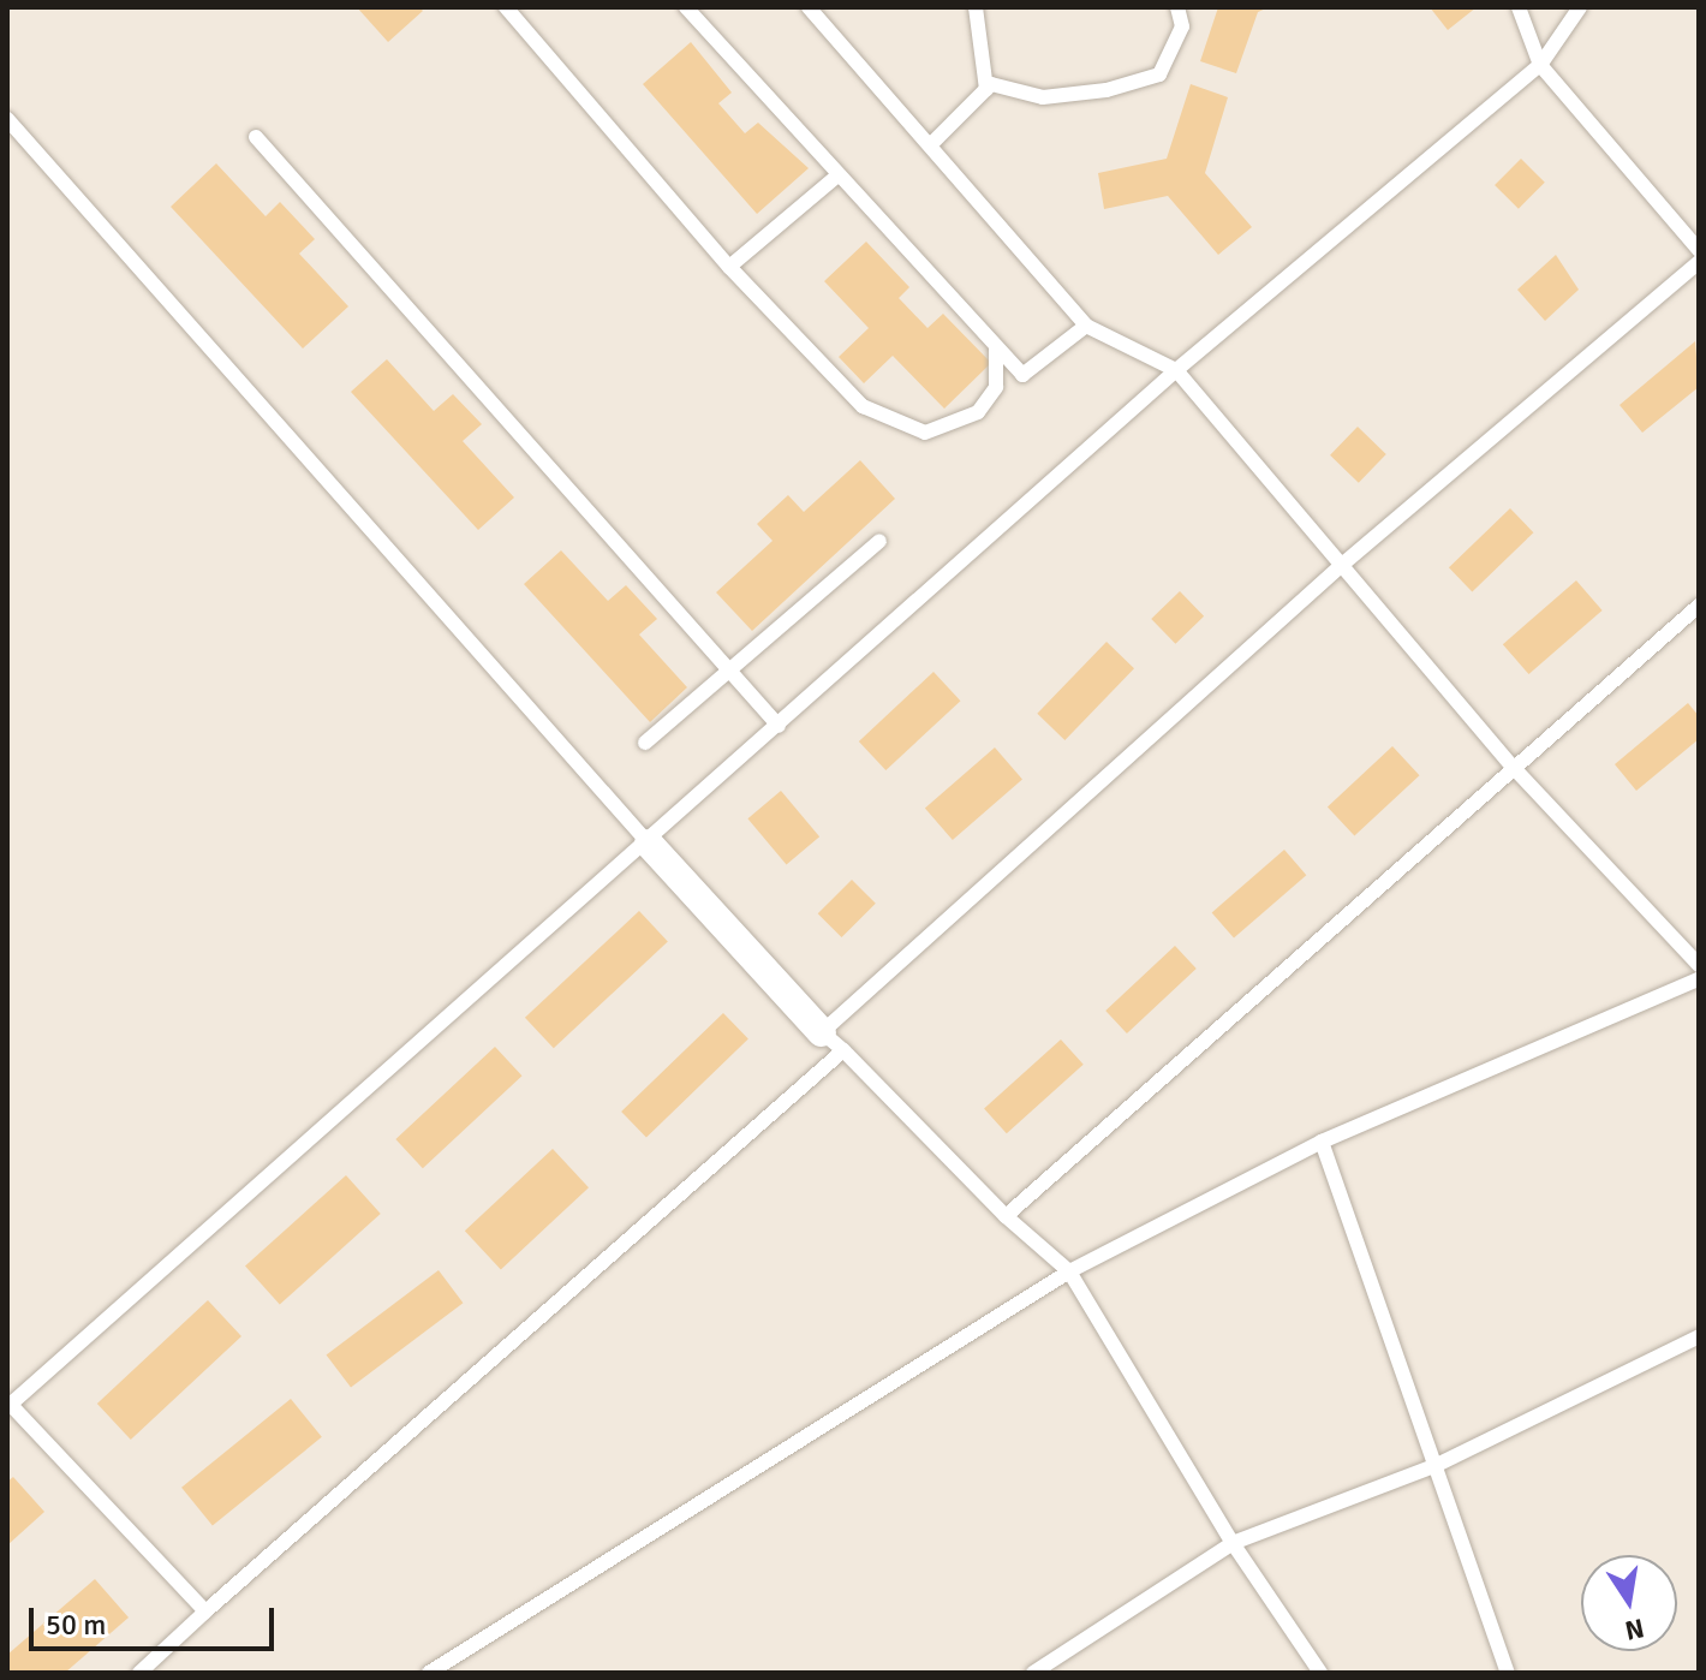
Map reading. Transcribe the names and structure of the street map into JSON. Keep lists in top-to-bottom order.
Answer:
{
  "scale_bar": "50 m",
  "north": "bottom"
}
